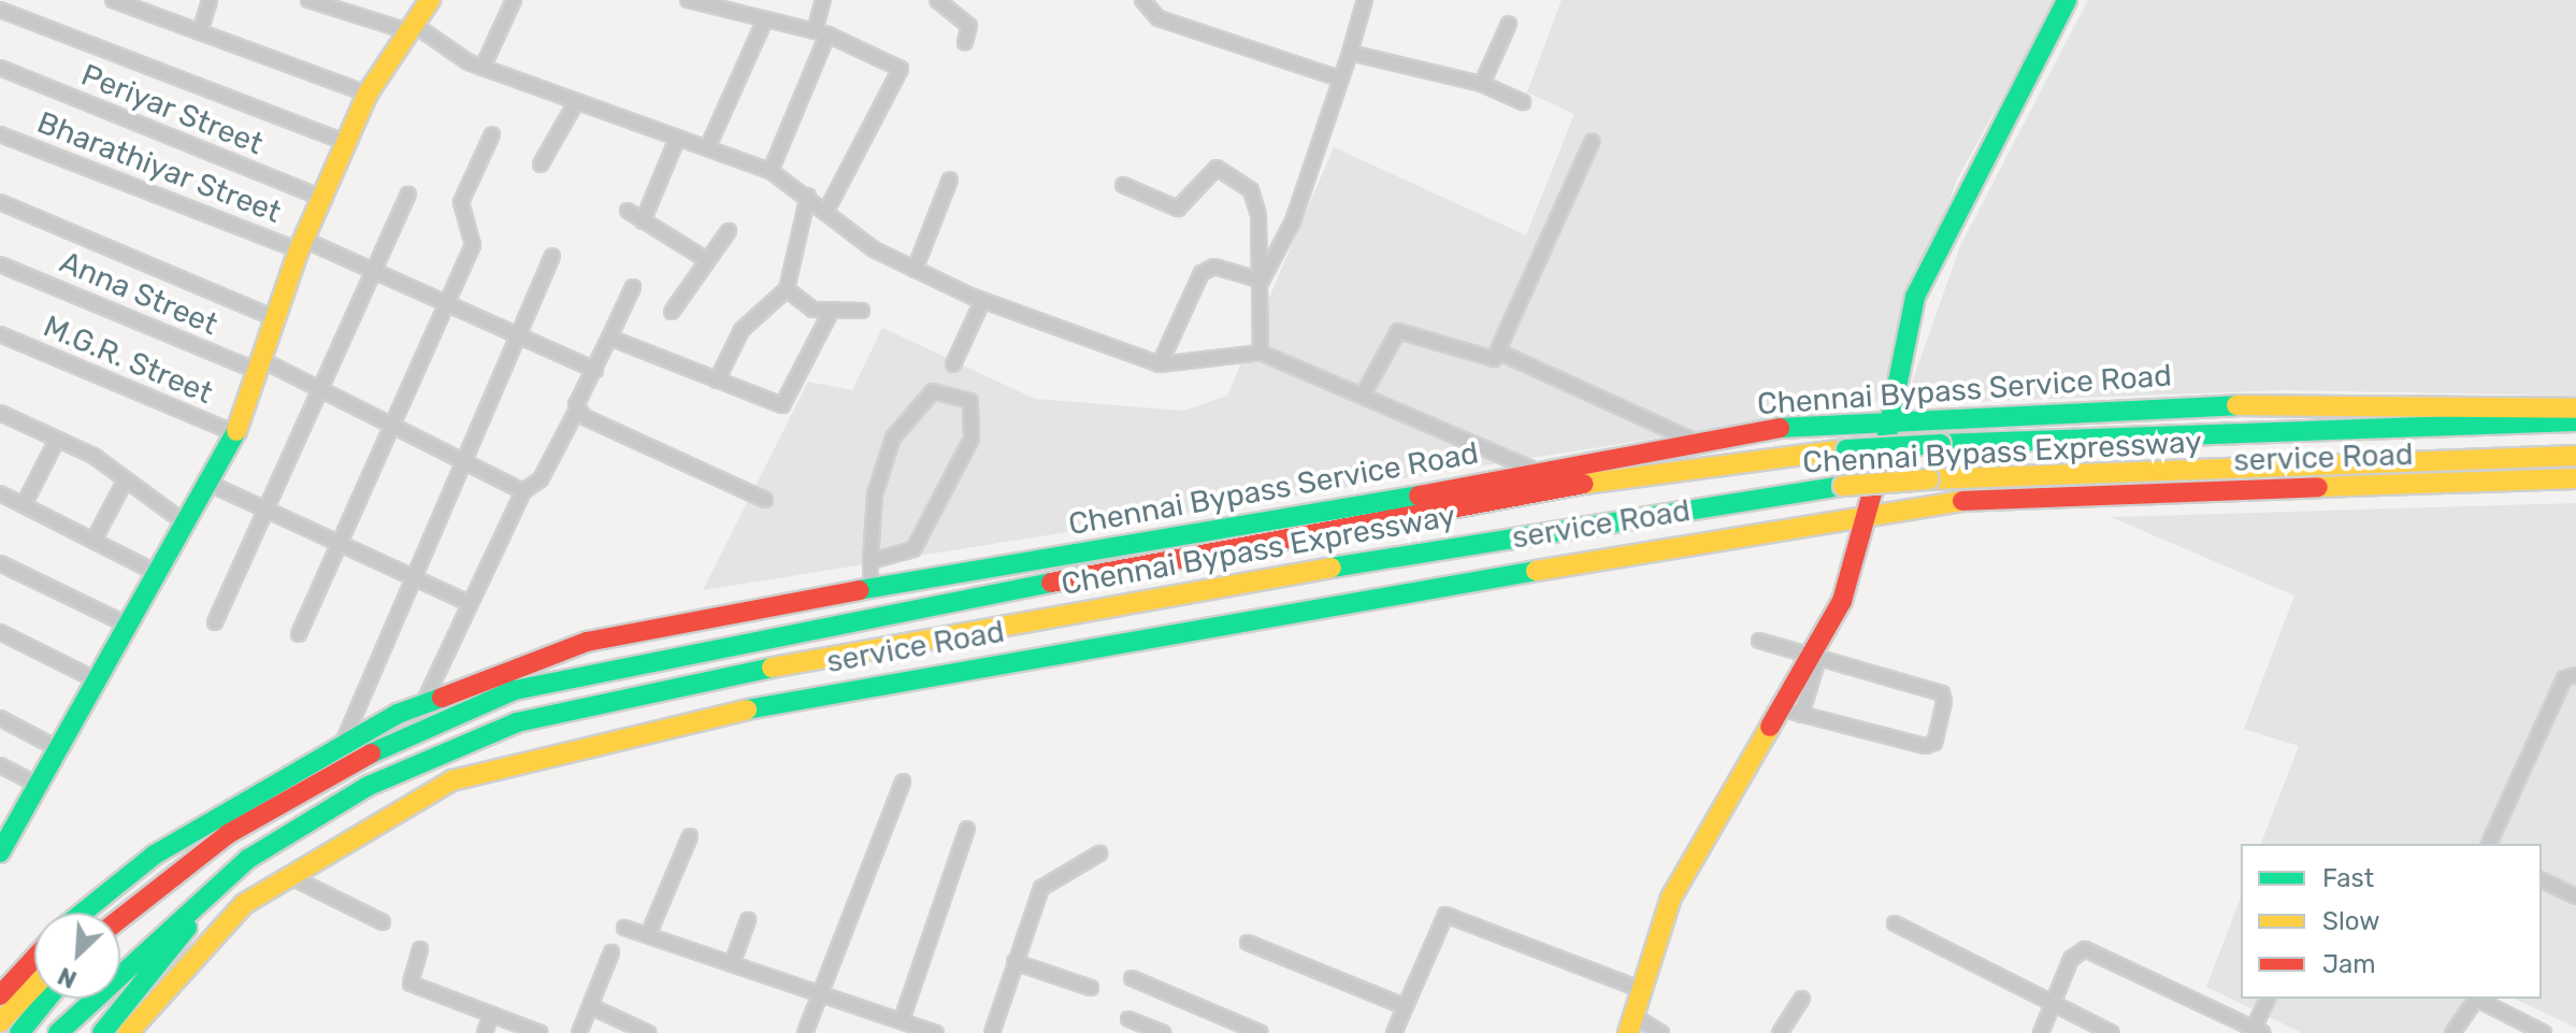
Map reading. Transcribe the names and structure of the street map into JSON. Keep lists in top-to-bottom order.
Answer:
{
  "streets": {
    "main road": ["Chennai Bypass Service Road", "Chennai Bypass Expressway", "service Road"],
    "street": [
      "Periyar Street",
      "Bharathiyar Street",
      "Anna Street",
      "M.G.R. Street"
    ]
  },
  "legend": ["Fast", "Slow", "Jam"],
  "north": "bottom left"
}
